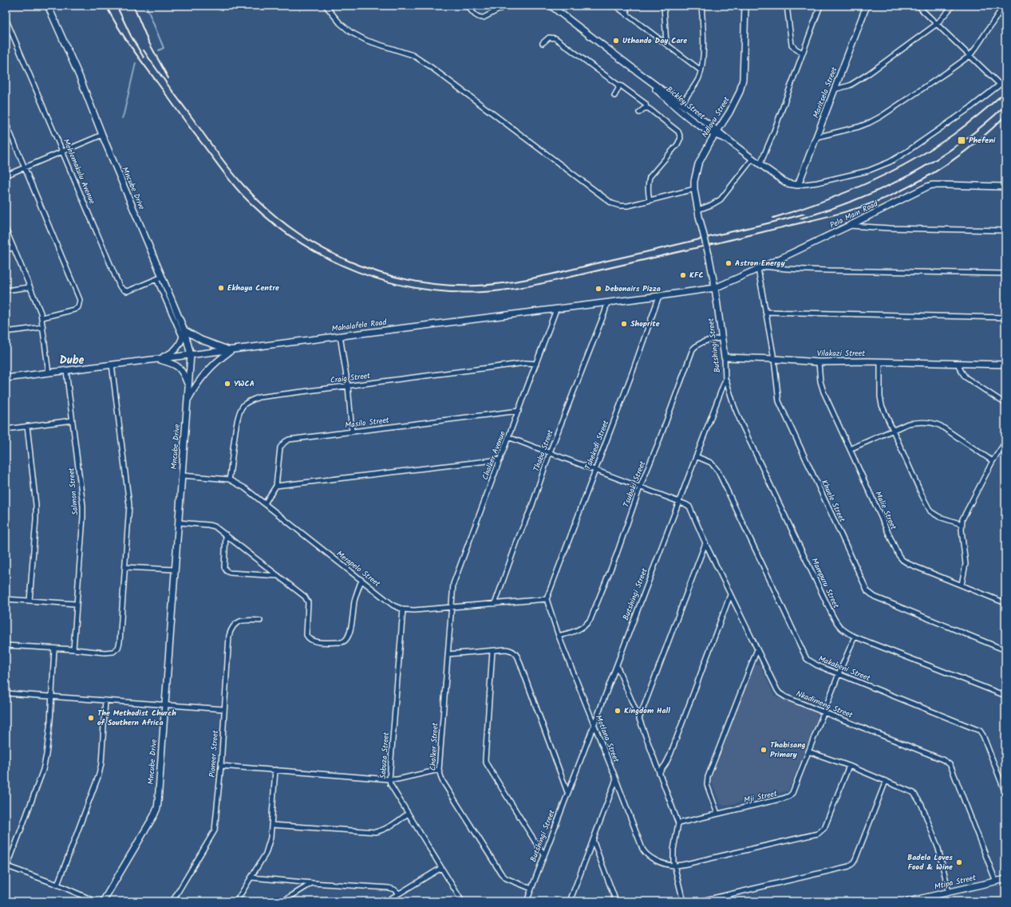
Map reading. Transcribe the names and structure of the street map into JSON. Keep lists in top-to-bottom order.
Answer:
{
  "streets": {
    "street": [
      "Maritsela Street",
      "Bickley Street",
      "Ndlovu Street",
      "Mehlomakulu Avenue",
      "Mncube Drive",
      "Pela Main Road",
      "Mahalafele Road",
      "Butshingi Street",
      "Vilakazi Street",
      "Craig Street",
      "Masilo Street",
      "Tshekedi Street",
      "Thabo Street",
      "Chalker Avenue",
      "Tsubaki Street",
      "Salmon Street",
      "Khuele Street",
      "Malie Street",
      "Merapelo Street",
      "Mampuru Street",
      "Makabeni Street",
      "Nkadimeng Street",
      "Motlana Street",
      "Chalker Street",
      "Pioneer Street",
      "Sabuza Street",
      "Mji Street",
      "Mtipa Street"
    ]
  },
  "crossings": [
    ["Maritsela Street", "Bickley Street"],
    ["Bickley Street", "Ndlovu Street"],
    ["Ndlovu Street", "Butshingi Street"],
    ["Mehlomakulu Avenue", "Mncube Drive"],
    ["Mncube Drive", "Mahalafele Road"],
    ["Mncube Drive", "Merapelo Street"],
    ["Pela Main Road", "Mahalafele Road"],
    ["Pela Main Road", "Butshingi Street"],
    ["Pela Main Road", "Khuele Street"],
    ["Mahalafele Road", "Butshingi Street"],
    ["Mahalafele Road", "Tshekedi Street"],
    ["Mahalafele Road", "Thabo Street"],
    ["Mahalafele Road", "Chalker Avenue"],
    ["Mahalafele Road", "Salmon Street"],
    ["Butshingi Street", "Vilakazi Street"],
    ["Butshingi Street", "Tsubaki Street"],
    ["Butshingi Street", "Mampuru Street"],
    ["Butshingi Street", "Makabeni Street"],
    ["Butshingi Street", "Nkadimeng Street"],
    ["Butshingi Street", "Motlana Street"],
    ["Butshingi Street", "Chalker Street"],
    ["Vilakazi Street", "Khuele Street"],
    ["Vilakazi Street", "Malie Street"],
    ["Craig Street", "Chalker Avenue"],
    ["Craig Street", "Merapelo Street"],
    ["Masilo Street", "Chalker Avenue"],
    ["Masilo Street", "Merapelo Street"],
    ["Tshekedi Street", "Merapelo Street"],
    ["Tshekedi Street", "Nkadimeng Street"],
    ["Tshekedi Street", "Motlana Street"],
    ["Thabo Street", "Merapelo Street"],
    ["Thabo Street", "Nkadimeng Street"],
    ["Chalker Avenue", "Merapelo Street"],
    ["Chalker Avenue", "Nkadimeng Street"],
    ["Chalker Avenue", "Chalker Street"],
    ["Tsubaki Street", "Nkadimeng Street"],
    ["Tsubaki Street", "Motlana Street"],
    ["Merapelo Street", "Motlana Street"],
    ["Merapelo Street", "Chalker Street"],
    ["Merapelo Street", "Sabuza Street"],
    ["Mampuru Street", "Mji Street"],
    ["Makabeni Street", "Mji Street"],
    ["Nkadimeng Street", "Mji Street"],
    ["Nkadimeng Street", "Mtipa Street"]
  ],
  "districts": ["Dube"],
  "places": {
    "other": [
      "Uthando Day Care",
      "Astron Energy",
      "KFC",
      "Ekhaya Centre",
      "Debonairs Pizza",
      "Shoprite",
      "YWCA",
      "Kingdom Hall",
      "The Methodist Church of Southern Africa",
      "Thabisang Primary",
      "Badela Loves Food & Wine"
    ],
    "transit": ["Phefeni"]
  }
}
